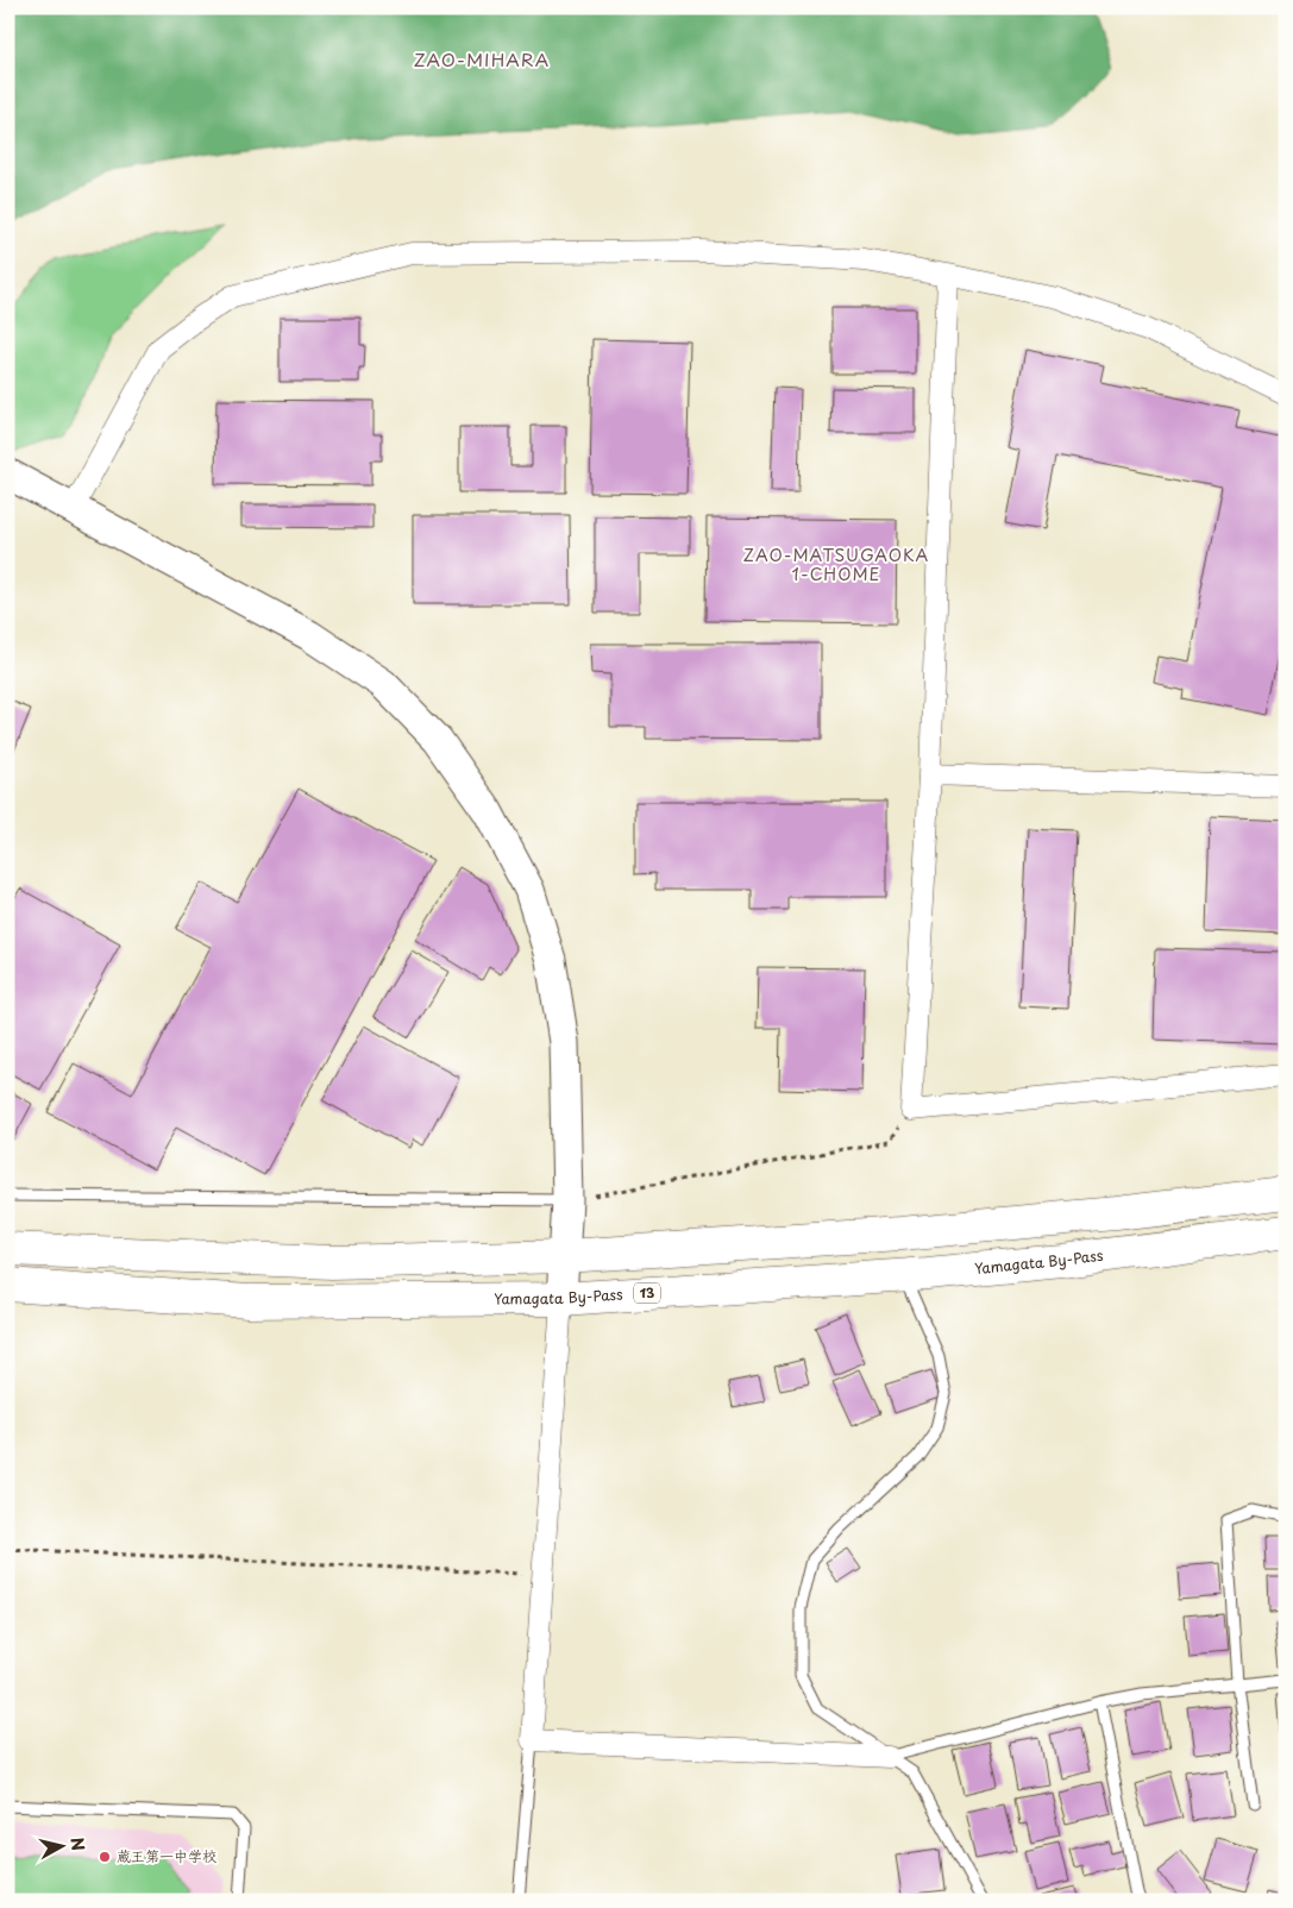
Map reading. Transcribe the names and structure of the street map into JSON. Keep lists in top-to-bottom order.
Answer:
{
  "streets": {
    "highway": ["Yamagata By-Pass", "13"]
  },
  "districts": ["ZAO-MIHARA", "ZAO-MATSUGAOKA 1-CHOME"],
  "places": ["蔵王第一中学校"],
  "north": "right"
}
